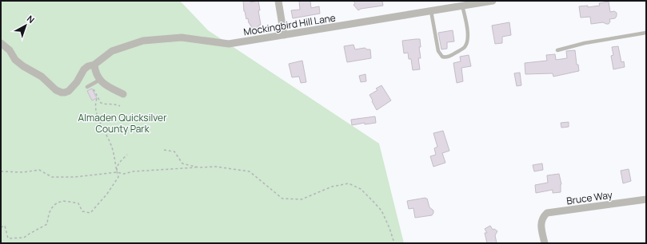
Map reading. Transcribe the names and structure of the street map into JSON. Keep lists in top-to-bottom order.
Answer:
{
  "streets": {
    "street": ["Mockingbird Hill Lane", "Bruce Way"]
  },
  "parks": ["Almaden Quicksilver County Park"],
  "north": "top right"
}
